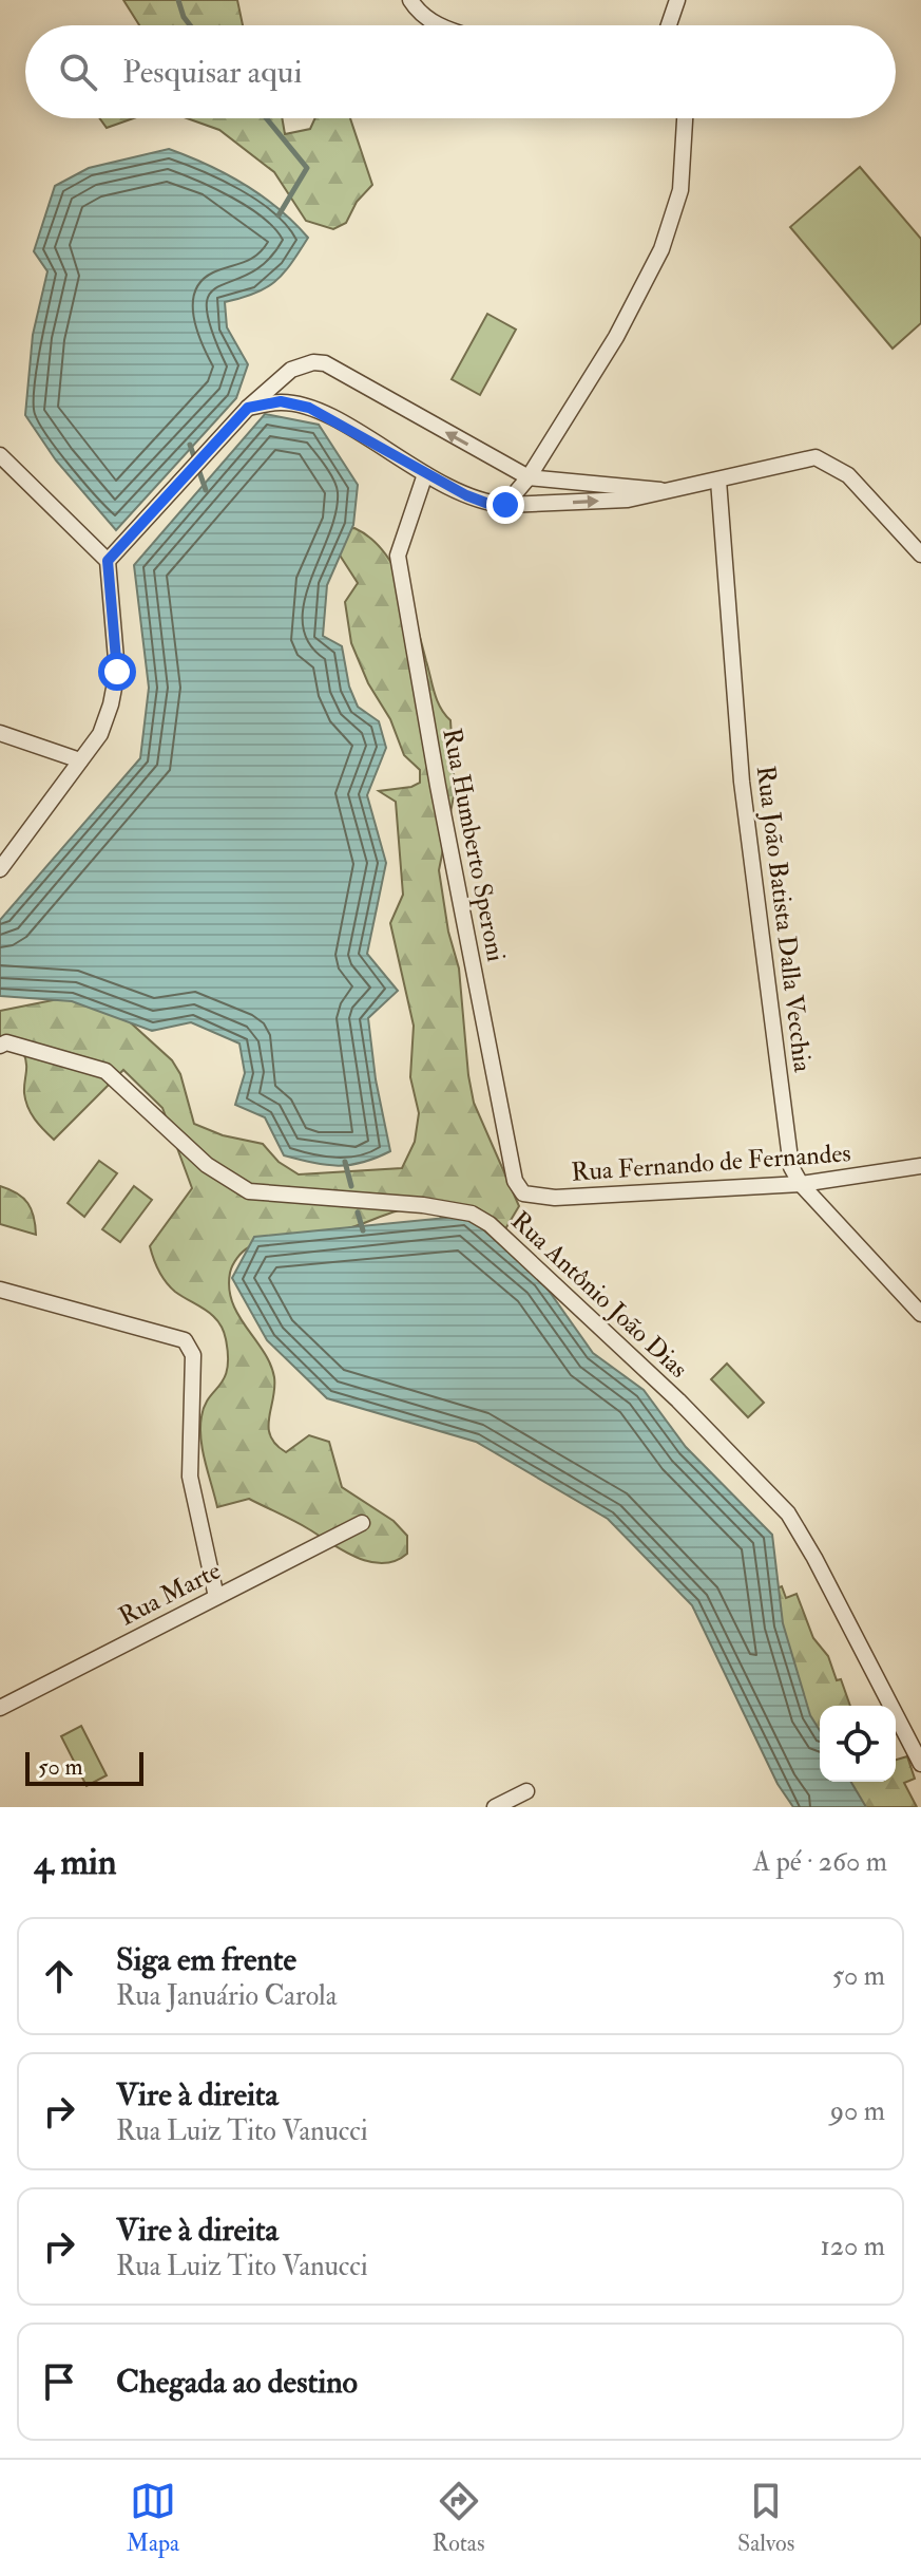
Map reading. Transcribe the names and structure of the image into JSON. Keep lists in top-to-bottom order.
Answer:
{
  "streets": {
    "street": [
      "Rua Humberto Speroni",
      "Rua João Batista Dalla Vecchia",
      "Rua Fernando de Fernandes",
      "Rua Antônio João Dias",
      "Rua Marte"
    ]
  },
  "crossings": [
    ["Rua Humberto Speroni", "Rua Fernando de Fernandes"],
    ["Rua João Batista Dalla Vecchia", "Rua Fernando de Fernandes"]
  ],
  "scale_bar": "50 m",
  "page": {
    "search": "Pesquisar aqui",
    "scale": "50 m",
    "heading": ["4 min", "A pé · 260 m"],
    "list": [
      ["Siga em frente", "Rua Januário Carola", "50 m"],
      ["Vire à direita", "Rua Luiz Tito Vanucci", "90 m"],
      ["Vire à direita", "Rua Luiz Tito Vanucci", "120 m"],
      "Chegada ao destino"
    ],
    "nav": ["Mapa", "Rotas", "Salvos"]
  }
}
